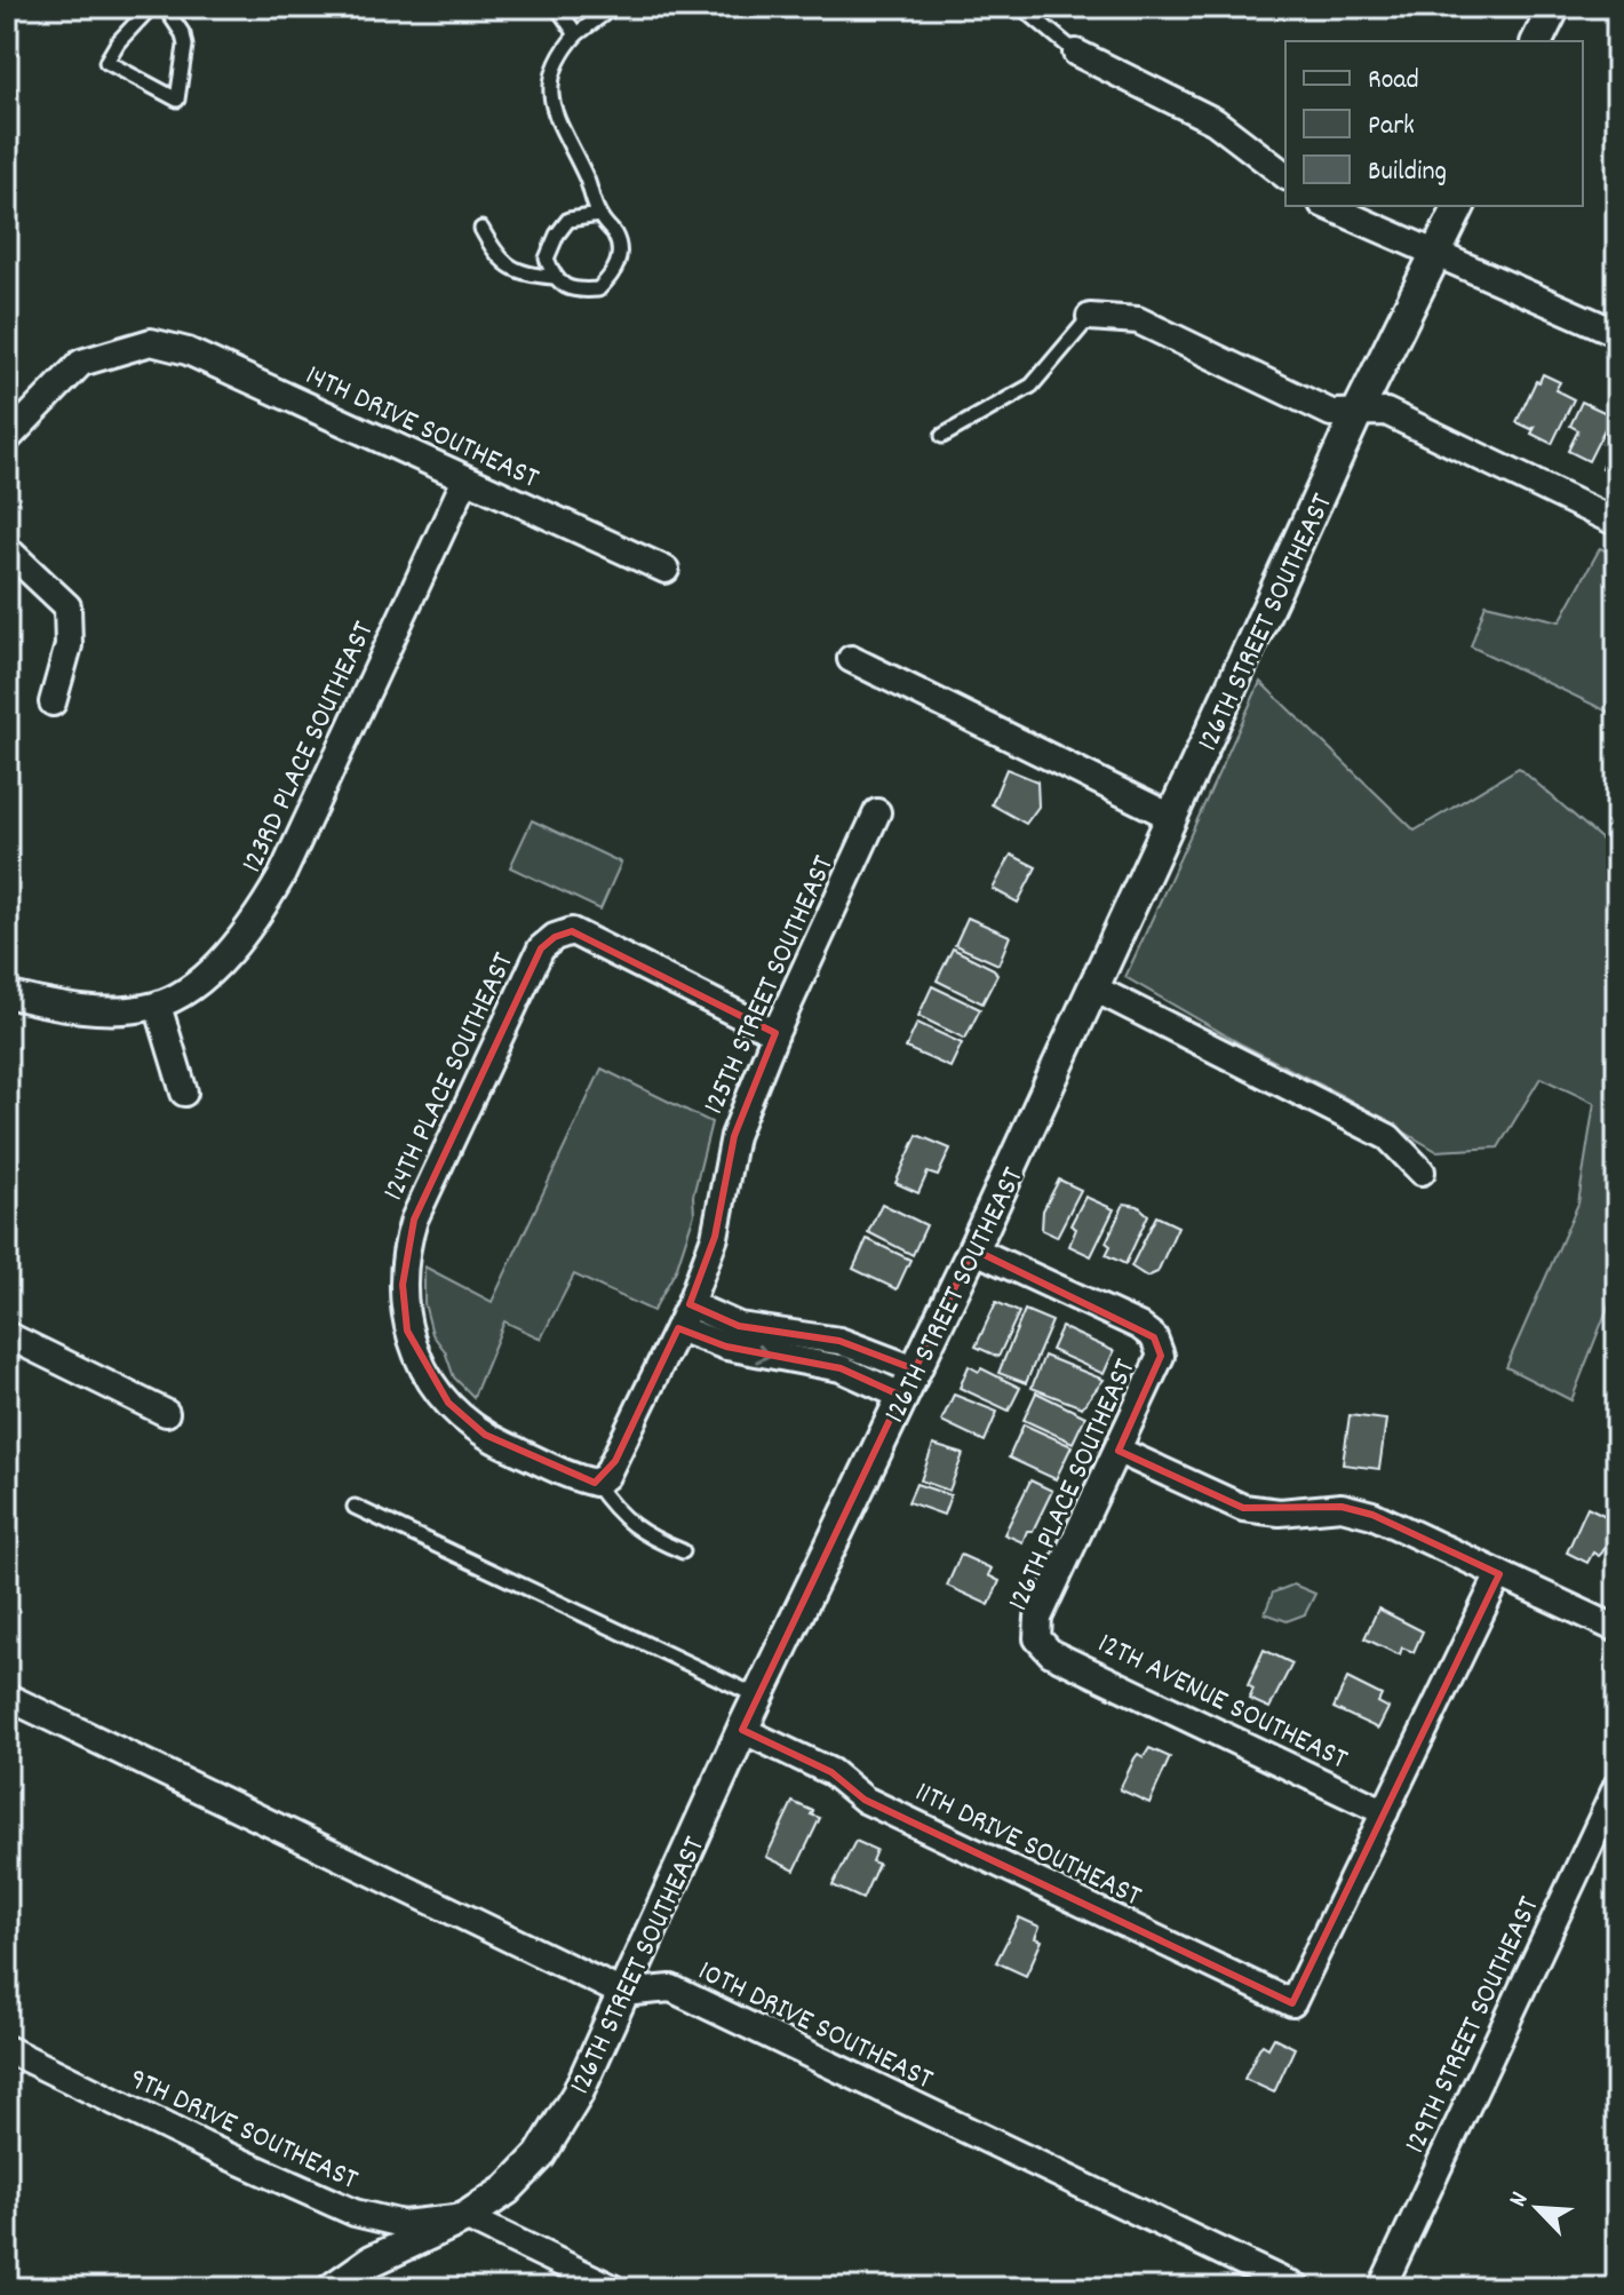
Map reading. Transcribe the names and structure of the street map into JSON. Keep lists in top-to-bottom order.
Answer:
{
  "streets": {
    "street": [
      "14TH DRIVE SOUTHEAST",
      "126TH STREET SOUTHEAST",
      "123RD PLACE SOUTHEAST",
      "125TH STREET SOUTHEAST",
      "124TH PLACE SOUTHEAST",
      "126TH PLACE SOUTHEAST",
      "12TH AVENUE SOUTHEAST",
      "11TH DRIVE SOUTHEAST",
      "10TH DRIVE SOUTHEAST",
      "129TH STREET SOUTHEAST",
      "9TH DRIVE SOUTHEAST"
    ]
  },
  "crossings": [
    ["14TH DRIVE SOUTHEAST", "123RD PLACE SOUTHEAST"],
    ["126TH STREET SOUTHEAST", "126TH PLACE SOUTHEAST"],
    ["126TH STREET SOUTHEAST", "11TH DRIVE SOUTHEAST"],
    ["126TH STREET SOUTHEAST", "10TH DRIVE SOUTHEAST"],
    ["126TH STREET SOUTHEAST", "9TH DRIVE SOUTHEAST"],
    ["125TH STREET SOUTHEAST", "124TH PLACE SOUTHEAST"],
    ["126TH PLACE SOUTHEAST", "12TH AVENUE SOUTHEAST"],
    ["12TH AVENUE SOUTHEAST", "11TH DRIVE SOUTHEAST"]
  ],
  "legend": ["Road", "Park", "Building"],
  "north": "top left"
}
